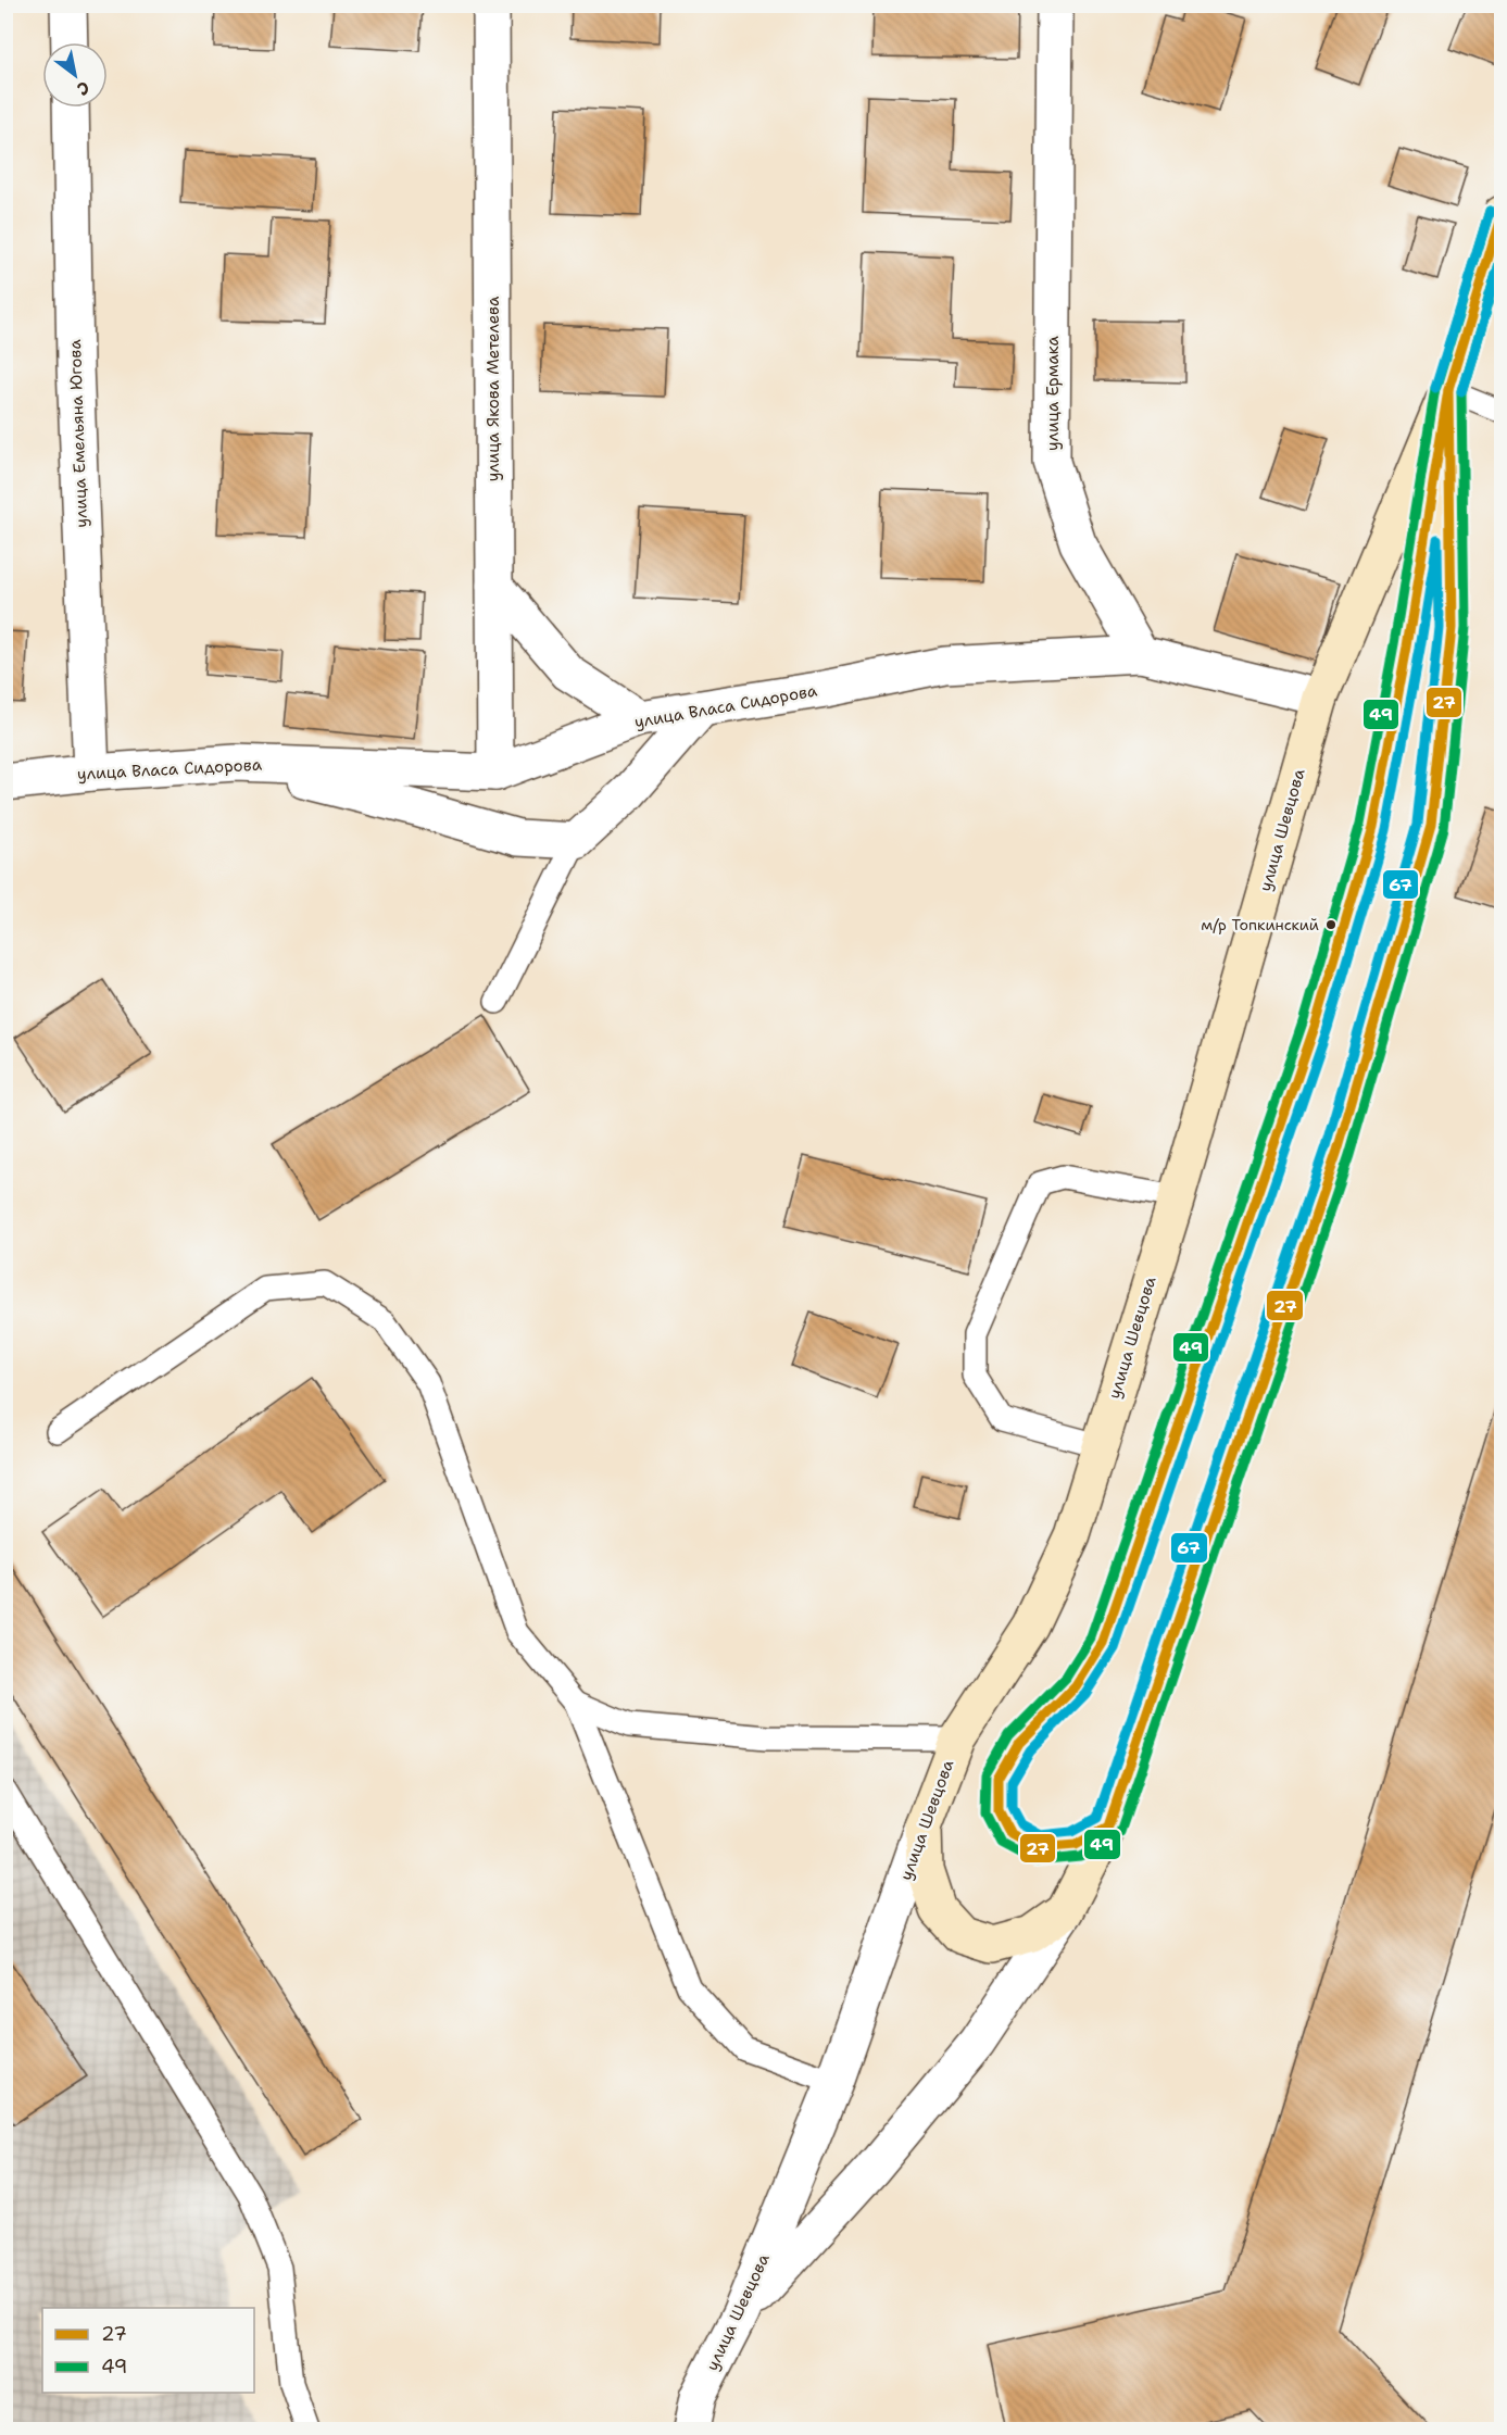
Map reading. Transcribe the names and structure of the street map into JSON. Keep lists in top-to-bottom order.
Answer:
{
  "streets": {
    "main road": ["улица Шевцова"],
    "street": [
      "улица Якова Метелева",
      "улица Ермака",
      "улица Емельяна Югова",
      "улица Власа Сидорова"
    ]
  },
  "crossings": [
    ["улица Якова Метелева", "улица Власа Сидорова"],
    ["улица Ермака", "улица Власа Сидорова"],
    ["улица Емельяна Югова", "улица Власа Сидорова"]
  ],
  "places": ["м/р Топкинский"],
  "lines": ["transit line 49", "transit line 67", "transit line 27"],
  "legend": ["27", "49"],
  "north": "bottom right"
}
